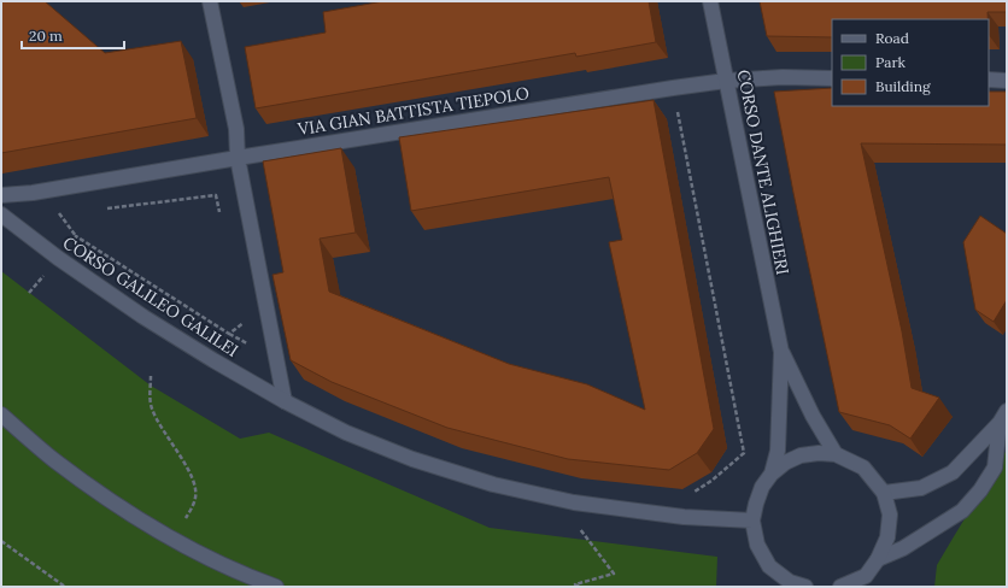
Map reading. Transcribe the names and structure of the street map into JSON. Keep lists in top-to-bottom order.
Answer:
{
  "streets": {
    "street": ["VIA GIAN BATTISTA TIEPOLO", "CORSO DANTE ALIGHIERI", "CORSO GALILEO GALILEI"]
  },
  "crossings": [
    ["VIA GIAN BATTISTA TIEPOLO", "CORSO DANTE ALIGHIERI"]
  ],
  "legend": ["Road", "Park", "Building"],
  "scale_bar": "20 m"
}
